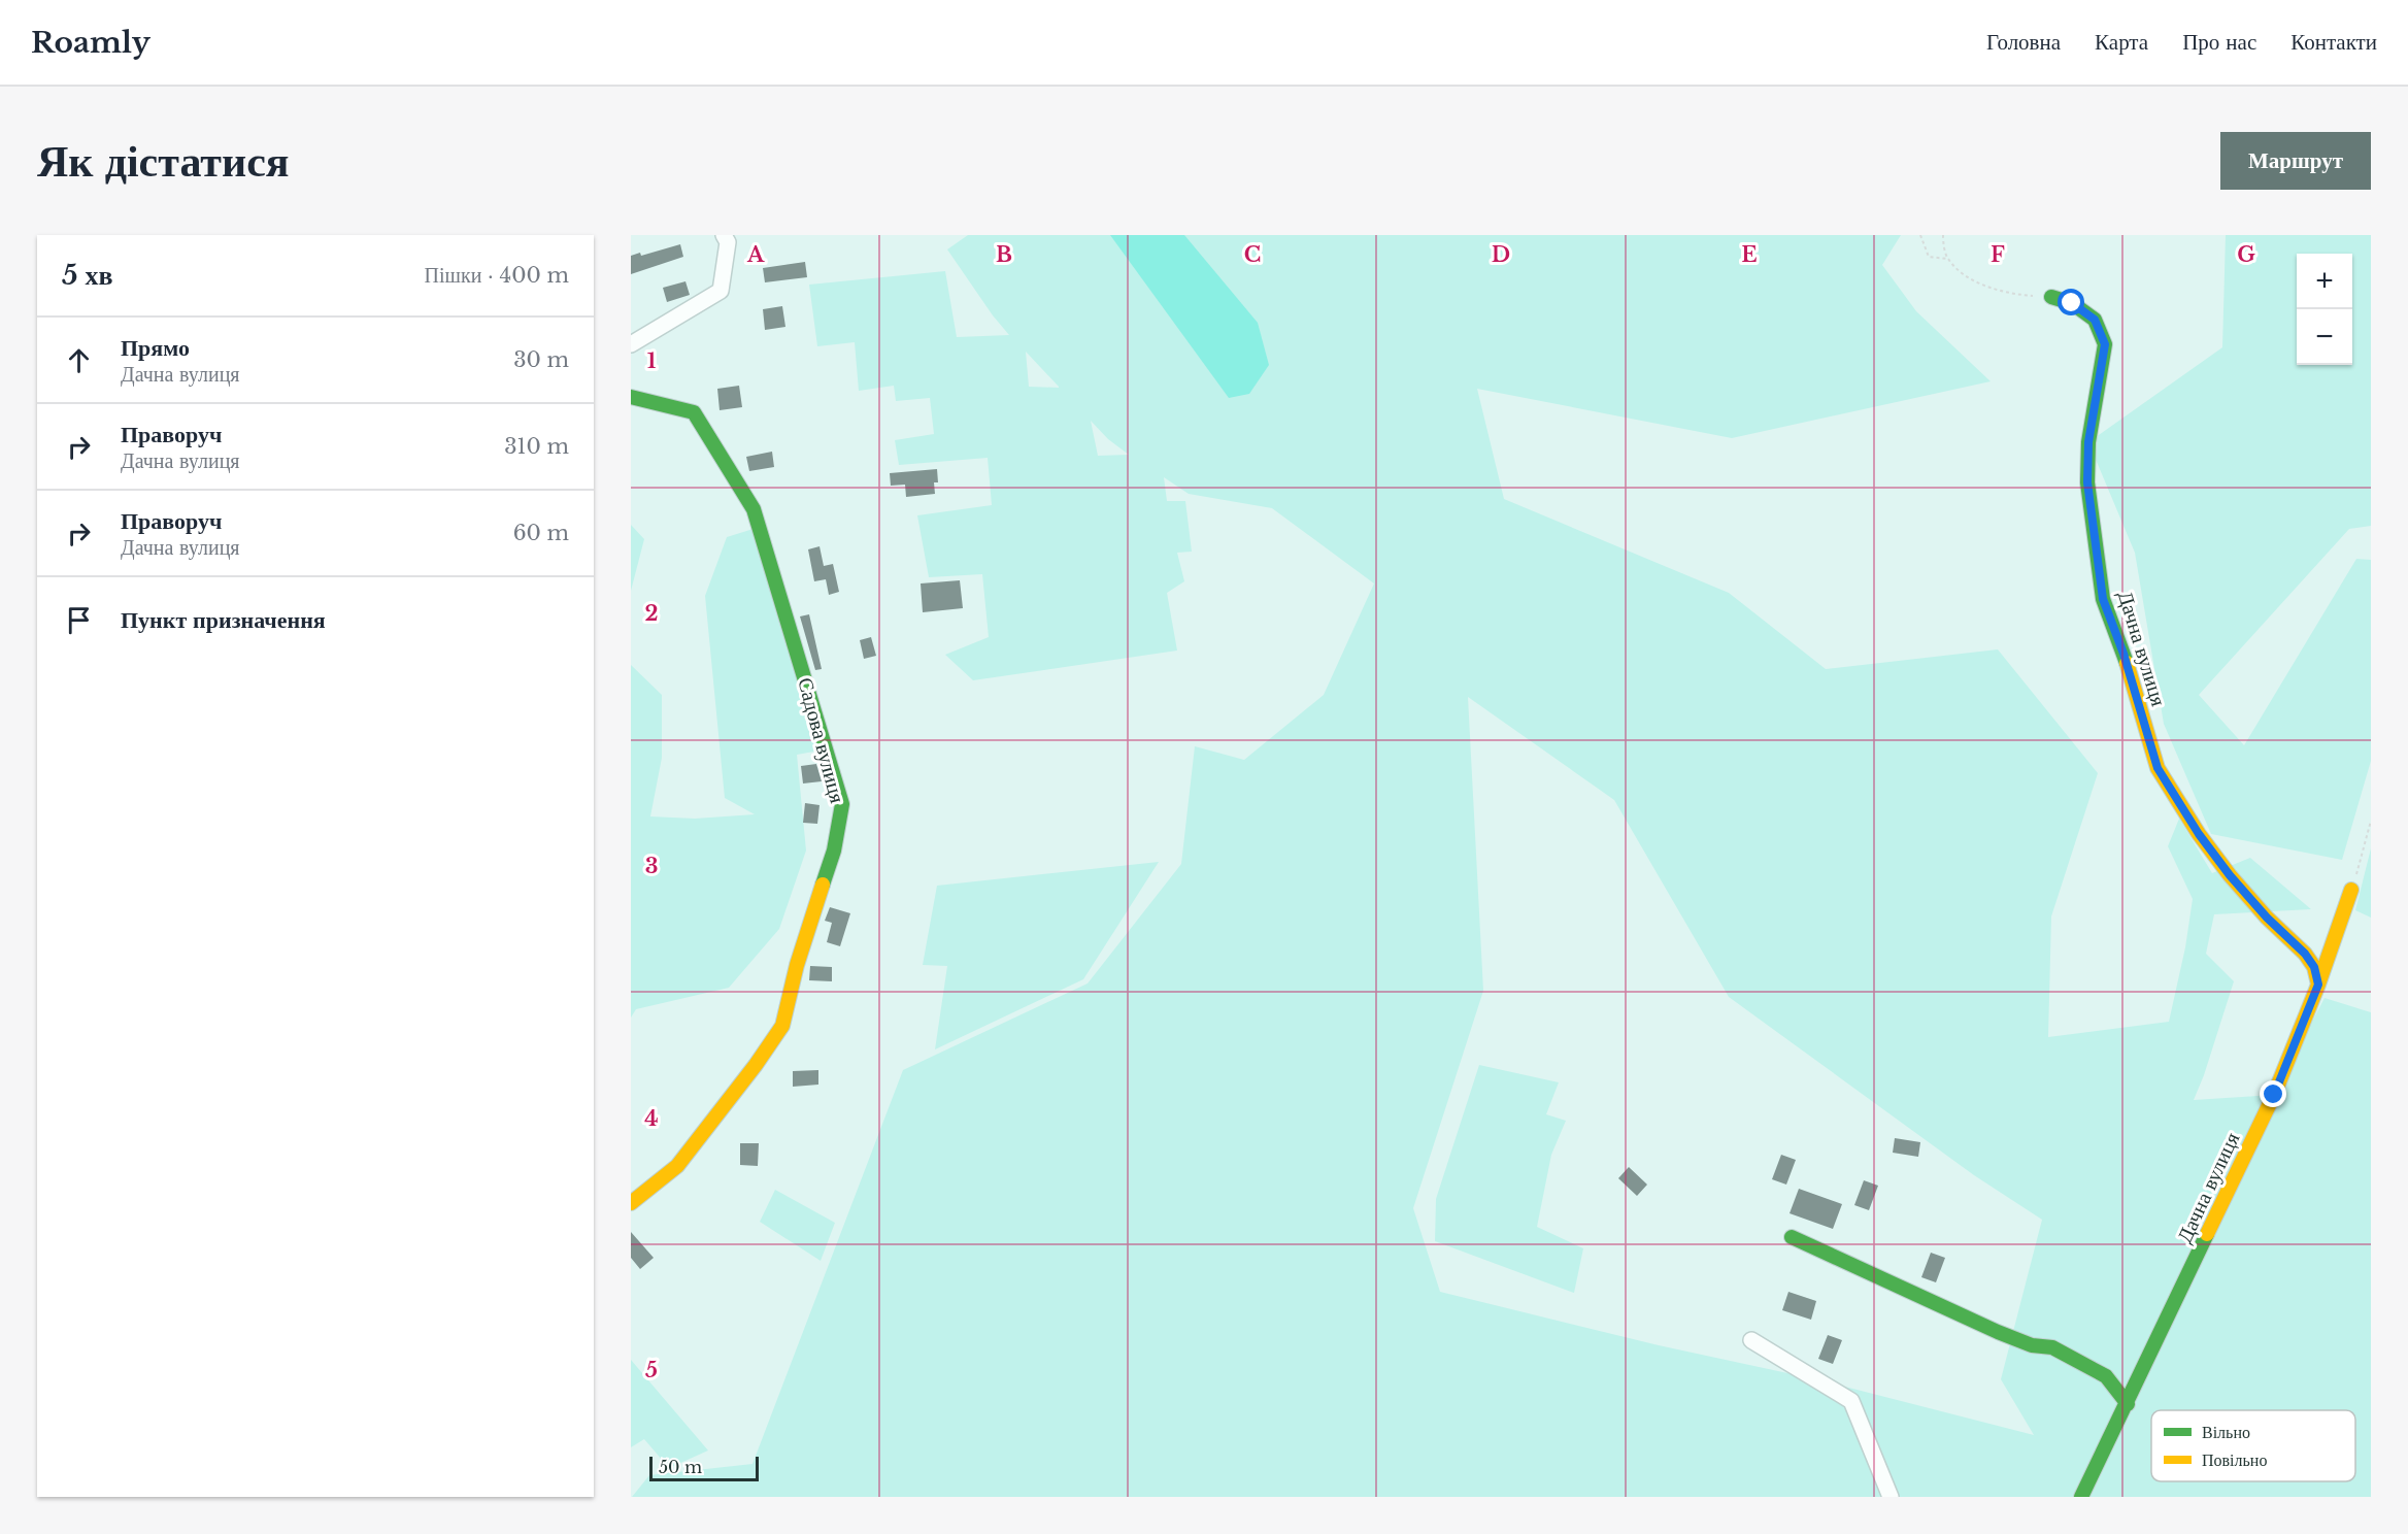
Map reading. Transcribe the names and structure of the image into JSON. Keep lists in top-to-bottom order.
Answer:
{
  "streets": {
    "street": ["Дачна вулиця", "Садова вулиця"]
  },
  "legend": ["Вільно", "Повільно"],
  "scale_bar": "50 m",
  "page": {
    "header": "Roamly",
    "nav": [
      "Головна",
      "Карта",
      "Про нас",
      "Контакти"
    ],
    "buttons": "Маршрут",
    "title": "Як дістатися",
    "heading": ["5 хв", "Пішки · 400 m"],
    "map_buttons": ["+", "−"],
    "list": [
      ["Прямо", "Дачна вулиця", "30 m"],
      ["Праворуч", "Дачна вулиця", "310 m"],
      ["Праворуч", "Дачна вулиця", "60 m"],
      "Пункт призначення"
    ],
    "scale": "50 m"
  },
  "grid": {
    "columns": [
      "A",
      "B",
      "C",
      "D",
      "E",
      "F",
      "G"
    ],
    "rows": [
      "1",
      "2",
      "3",
      "4",
      "5"
    ]
  }
}
